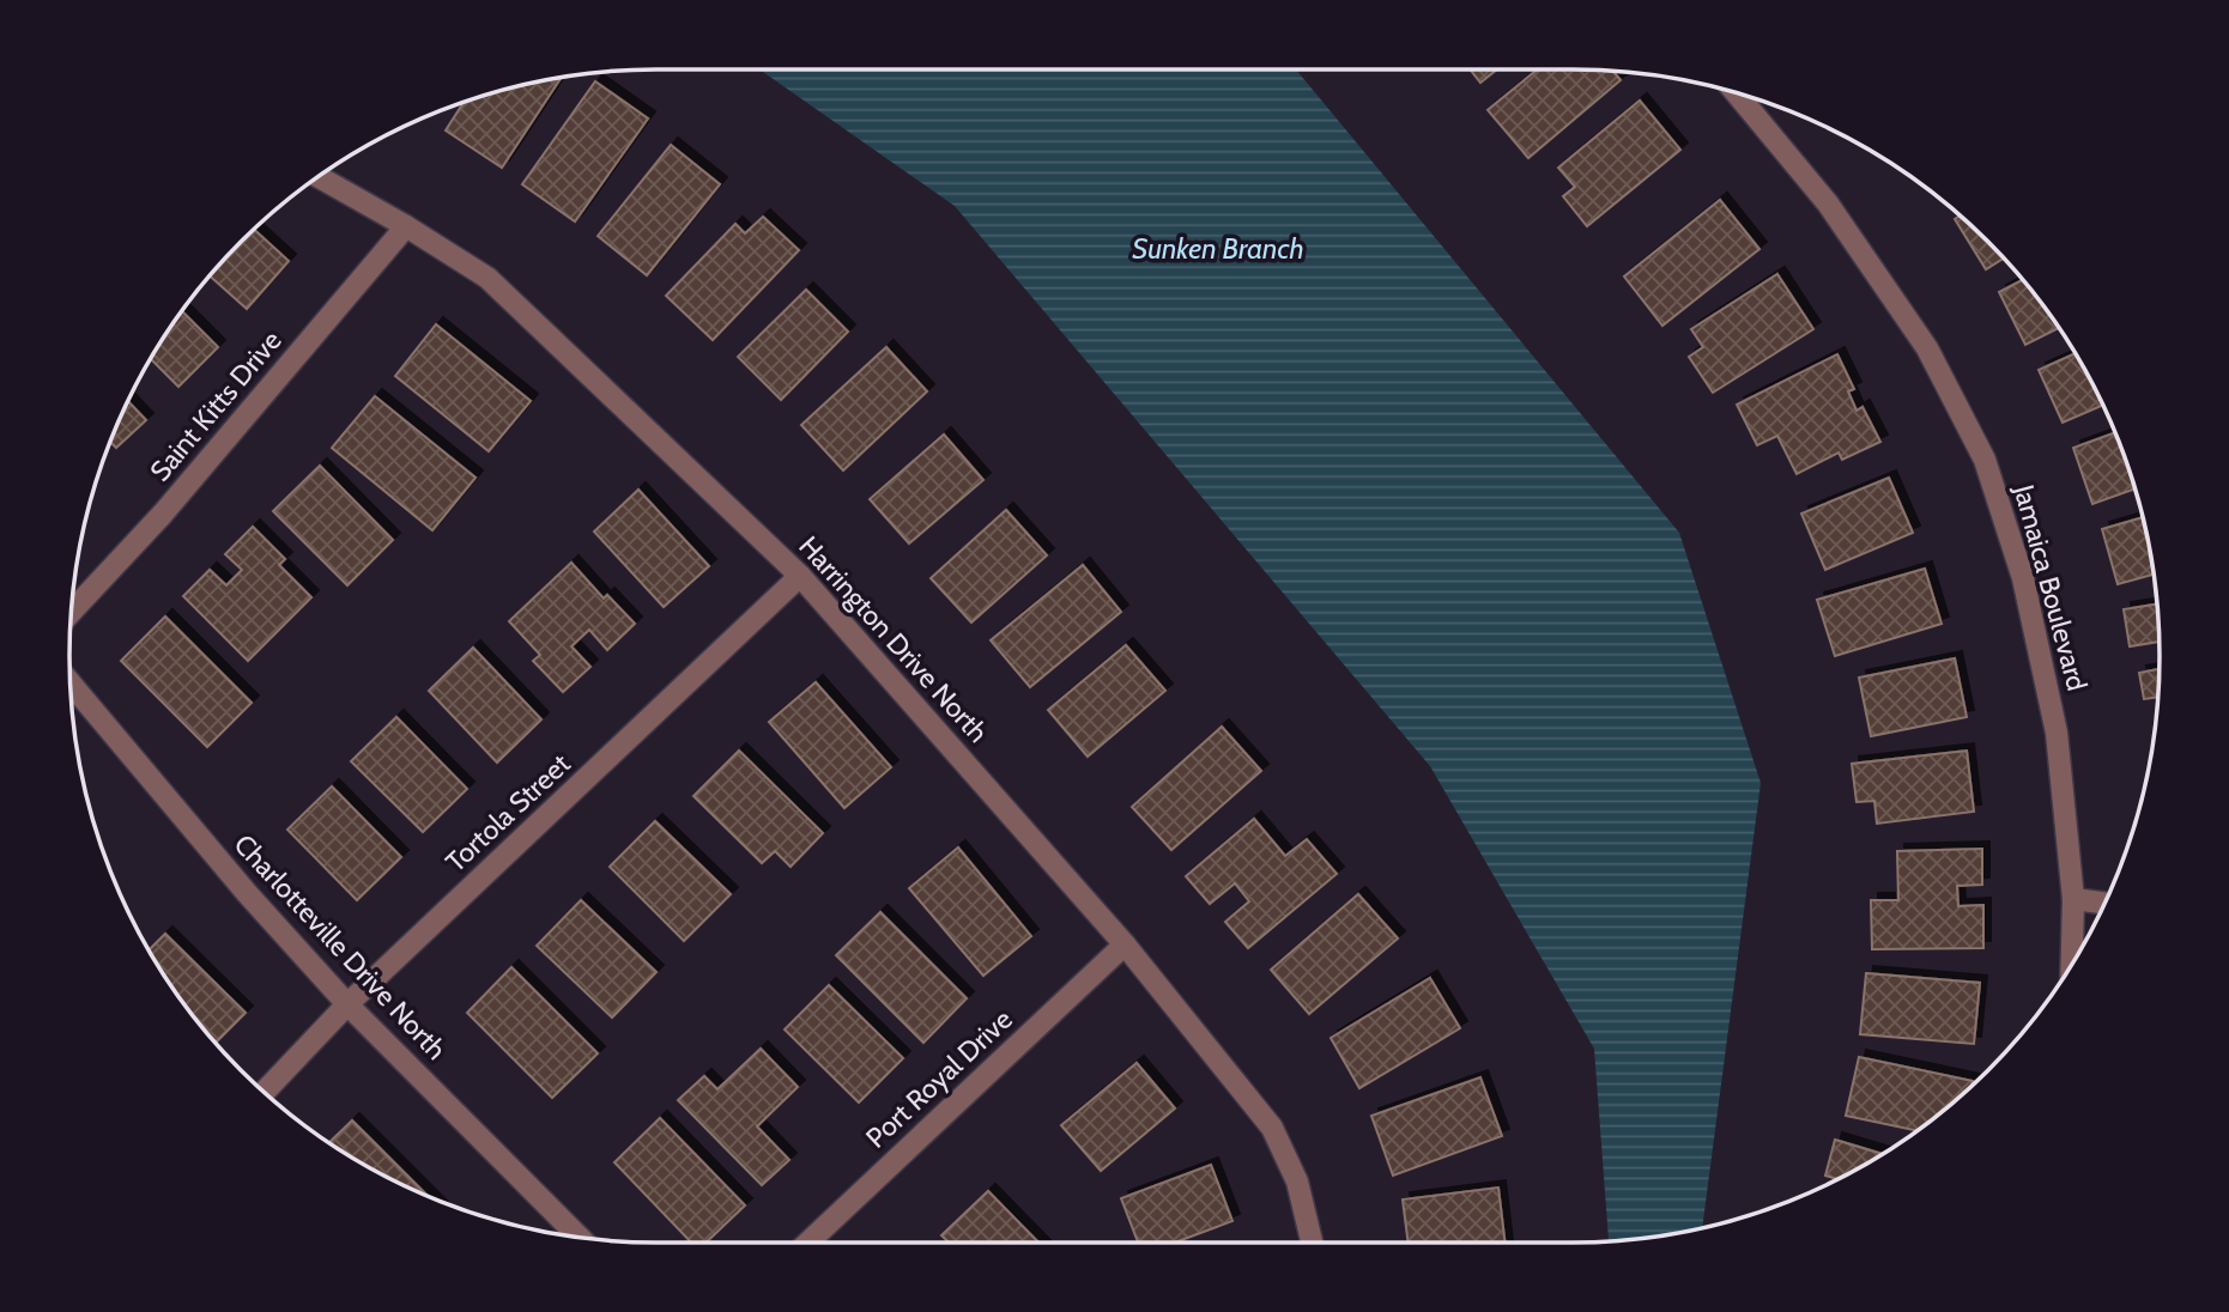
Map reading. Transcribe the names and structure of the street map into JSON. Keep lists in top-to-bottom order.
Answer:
{
  "streets": {
    "street": [
      "Saint Kitts Drive",
      "Jamaica Boulevard",
      "Harrington Drive North",
      "Tortola Street",
      "Charlotteville Drive North",
      "Port Royal Drive"
    ]
  },
  "crossings": [
    ["Saint Kitts Drive", "Harrington Drive North"],
    ["Harrington Drive North", "Tortola Street"],
    ["Harrington Drive North", "Port Royal Drive"],
    ["Tortola Street", "Charlotteville Drive North"]
  ],
  "water": ["Sunken Branch"]
}
